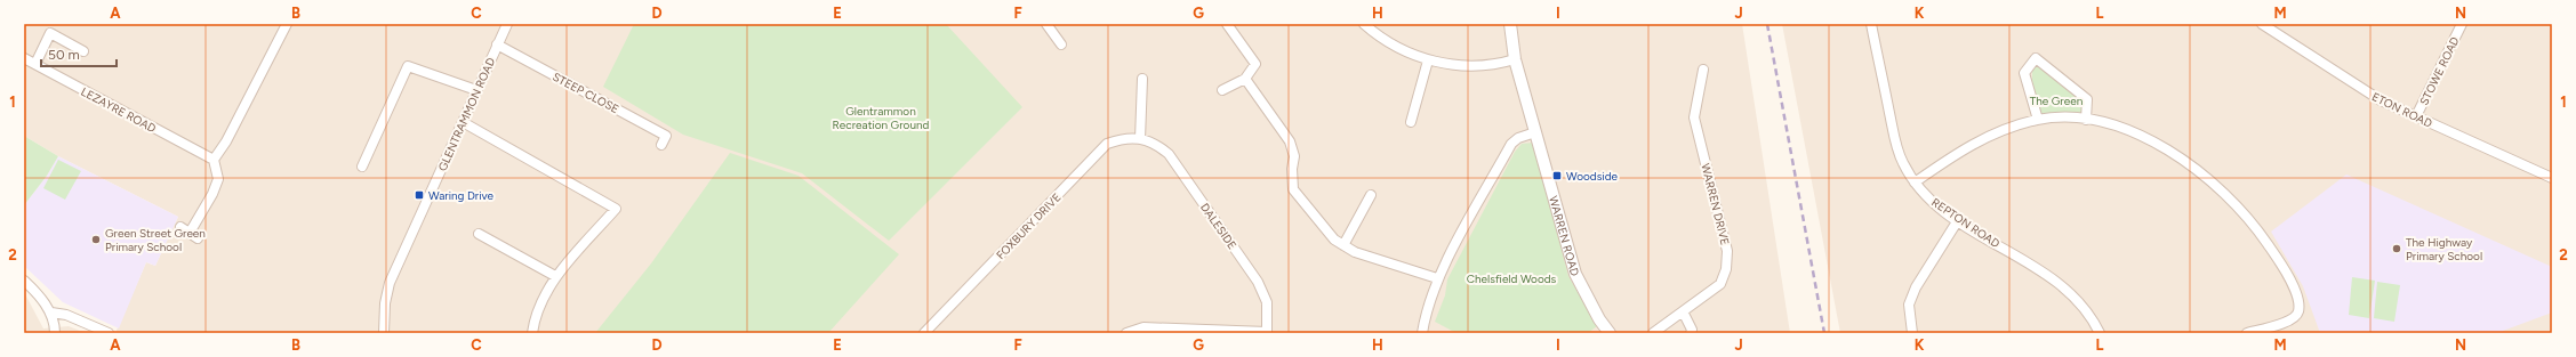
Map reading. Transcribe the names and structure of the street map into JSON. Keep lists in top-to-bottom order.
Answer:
{
  "streets": {
    "street": [
      "STOWE ROAD",
      "STEEP CLOSE",
      "LEZAYRE ROAD",
      "ETON ROAD",
      "GLENTRAMMON ROAD",
      "WARREN DRIVE",
      "REPTON ROAD",
      "FOXBURY DRIVE",
      "DALESIDE",
      "WARREN ROAD"
    ]
  },
  "crossings": [
    ["STOWE ROAD", "ETON ROAD"],
    ["STEEP CLOSE", "GLENTRAMMON ROAD"],
    ["FOXBURY DRIVE", "DALESIDE"]
  ],
  "parks": ["The Green", "Glentrammon Recreation Ground", "Chelsfield Woods"],
  "places": {
    "transit": ["Woodside", "Waring Drive"],
    "other": ["Green Street Green Primary School", "The Highway Primary School"]
  },
  "scale_bar": "50 m",
  "grid": {
    "columns": [
      "A",
      "B",
      "C",
      "D",
      "E",
      "F",
      "G",
      "H",
      "I",
      "J",
      "K",
      "L",
      "M",
      "N"
    ],
    "rows": ["1", "2"]
  }
}
